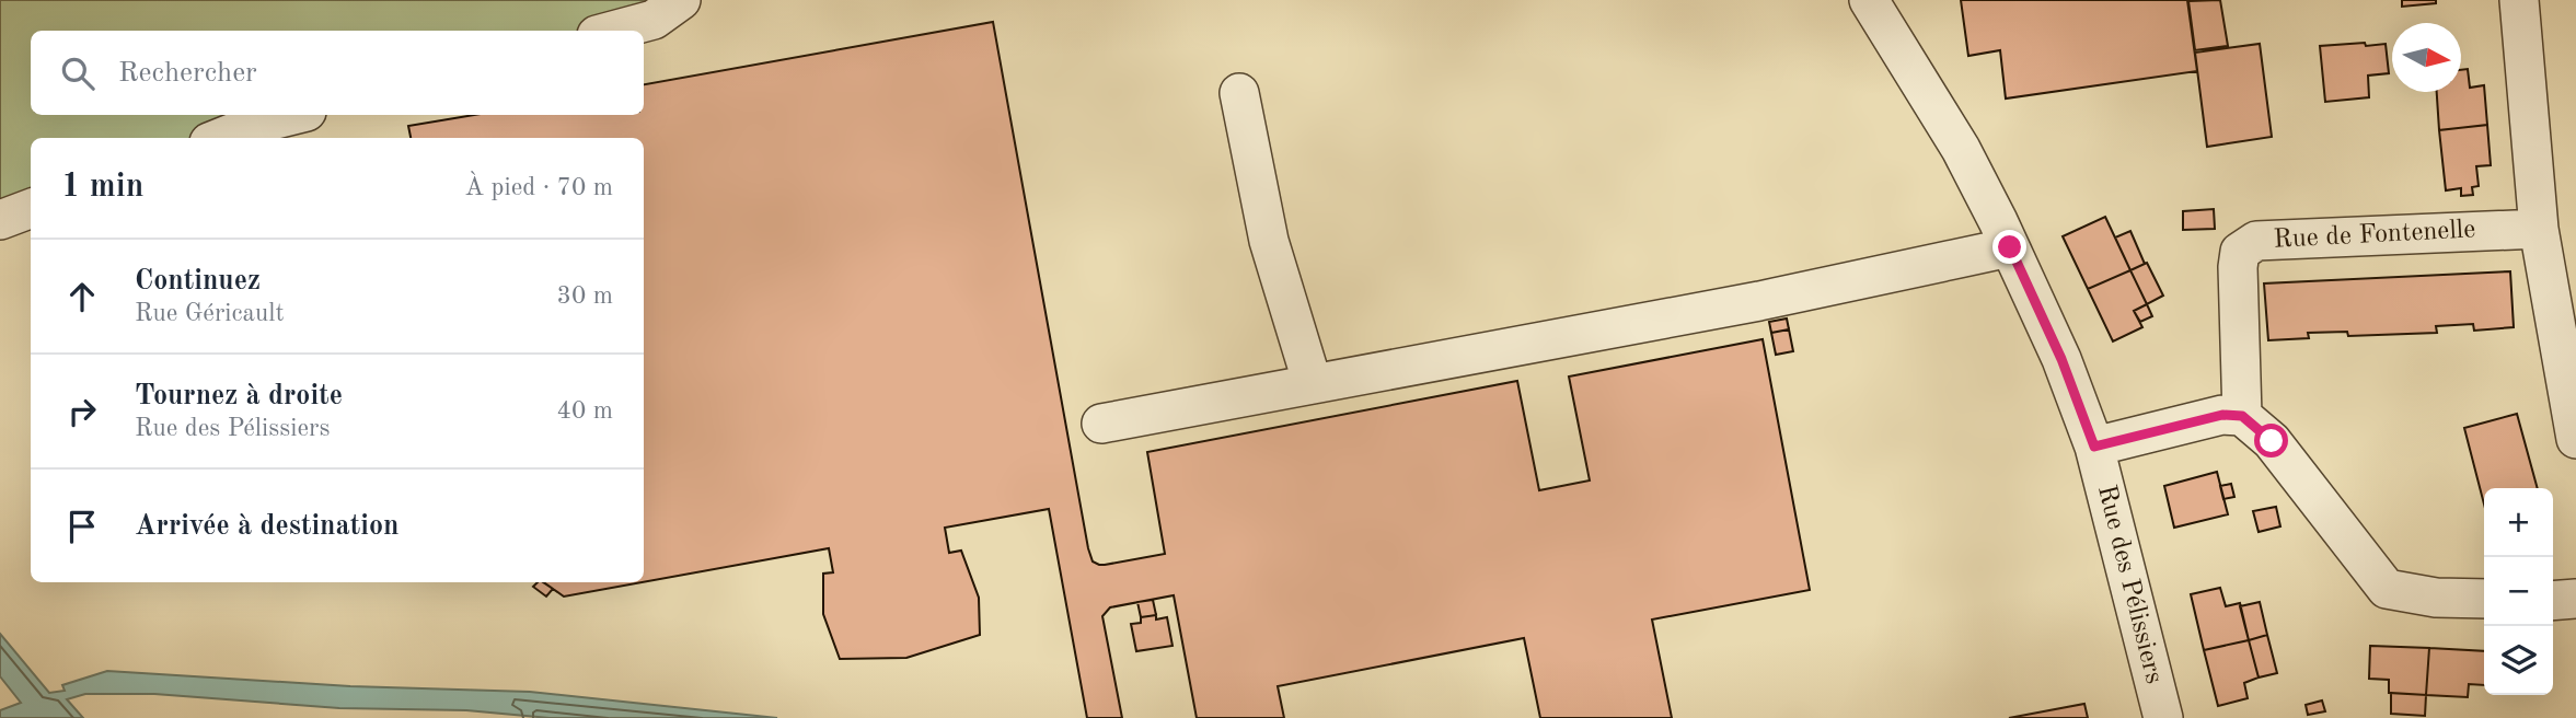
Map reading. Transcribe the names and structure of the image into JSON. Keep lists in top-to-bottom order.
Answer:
{
  "streets": {
    "street": ["Rue de Fontenelle", "Rue des Pélissiers"]
  },
  "north": "right",
  "page": {
    "search": "Rechercher",
    "heading": ["1 min", "À pied · 70 m"],
    "list": [
      ["Continuez", "Rue Géricault", "30 m"],
      ["Tournez à droite", "Rue des Pélissiers", "40 m"],
      "Arrivée à destination"
    ],
    "map_buttons": ["+", "−"]
  }
}
